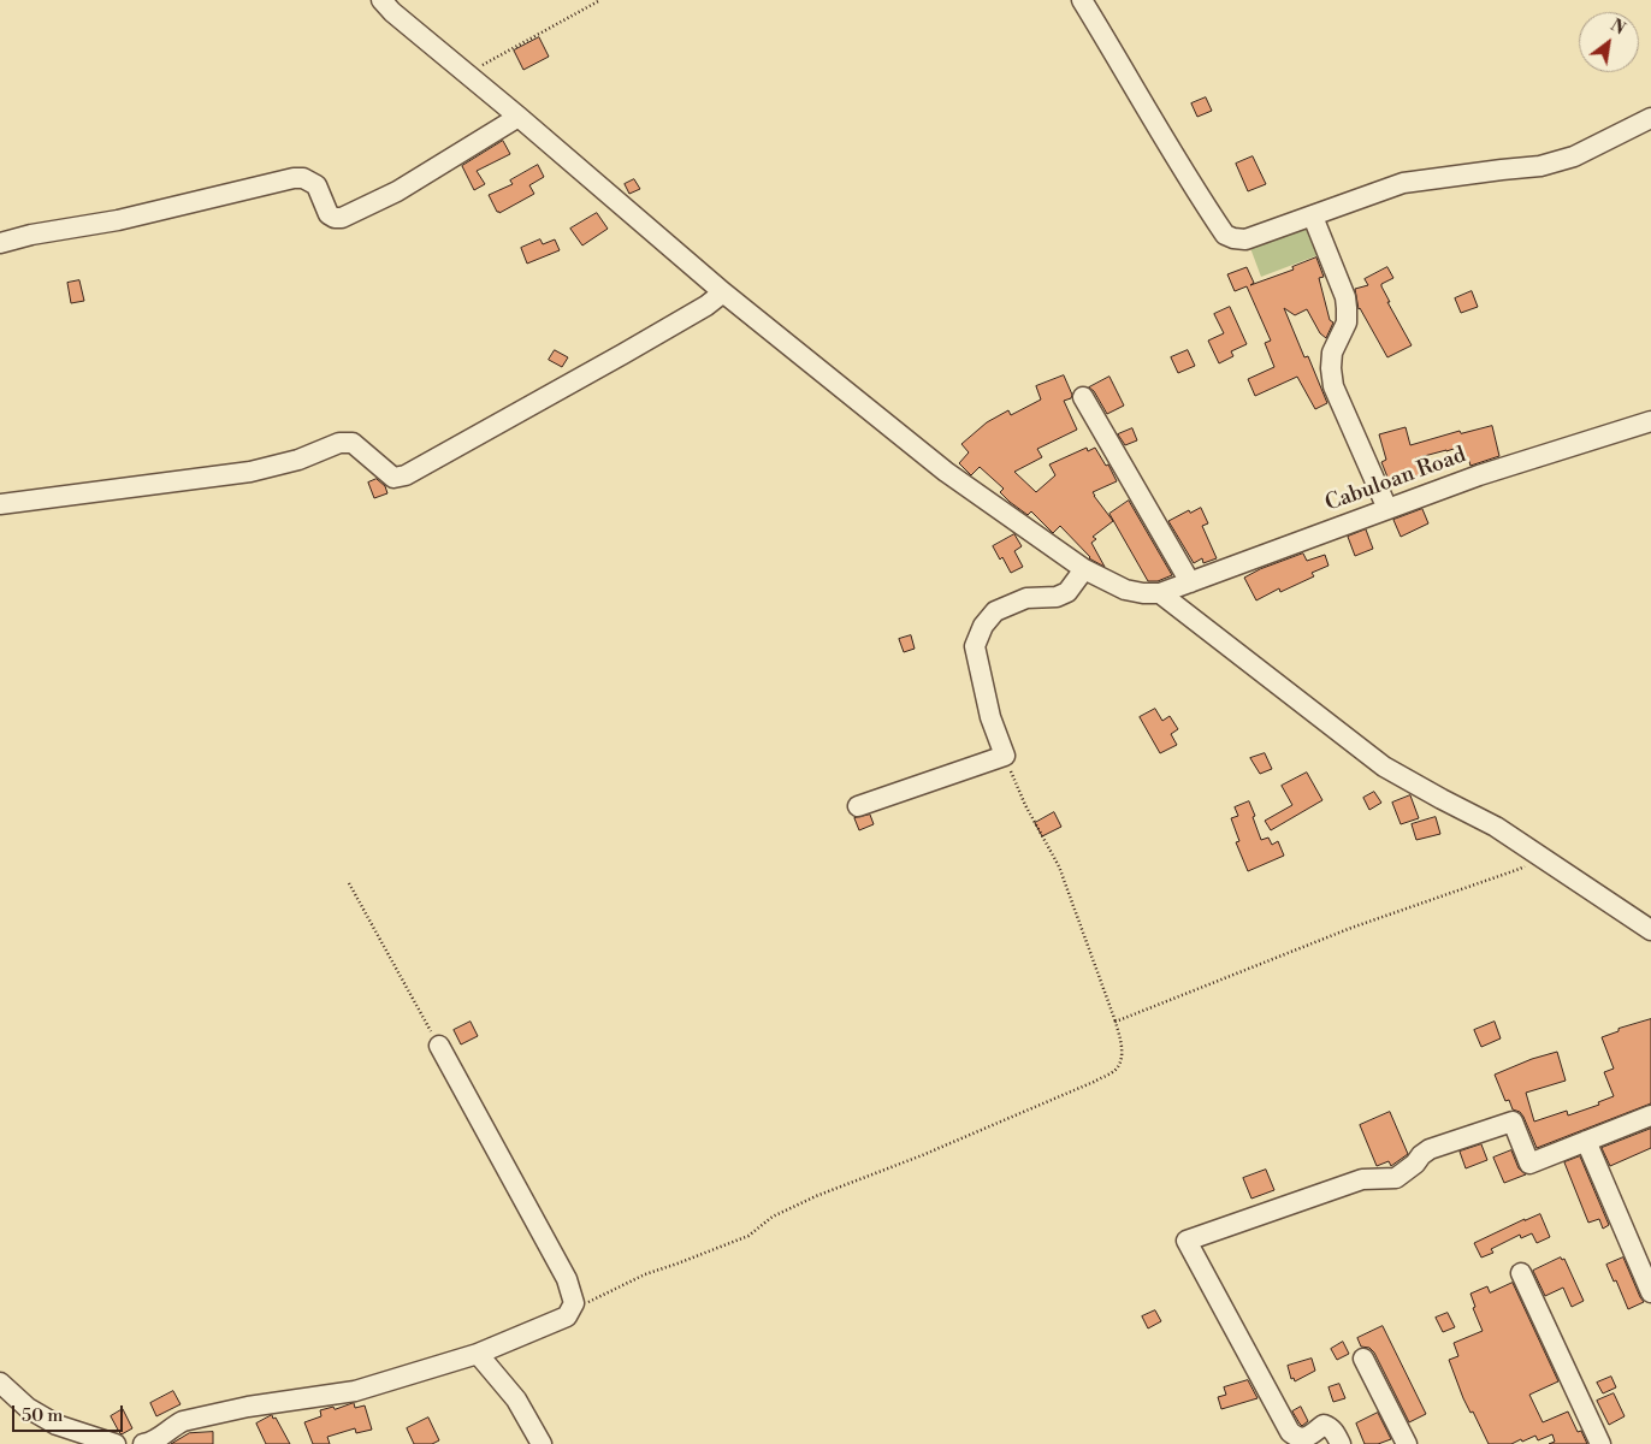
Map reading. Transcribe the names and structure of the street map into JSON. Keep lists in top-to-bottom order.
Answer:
{
  "streets": {
    "street": ["Cabuloan Road"]
  },
  "scale_bar": "50 m",
  "north": "top right"
}
